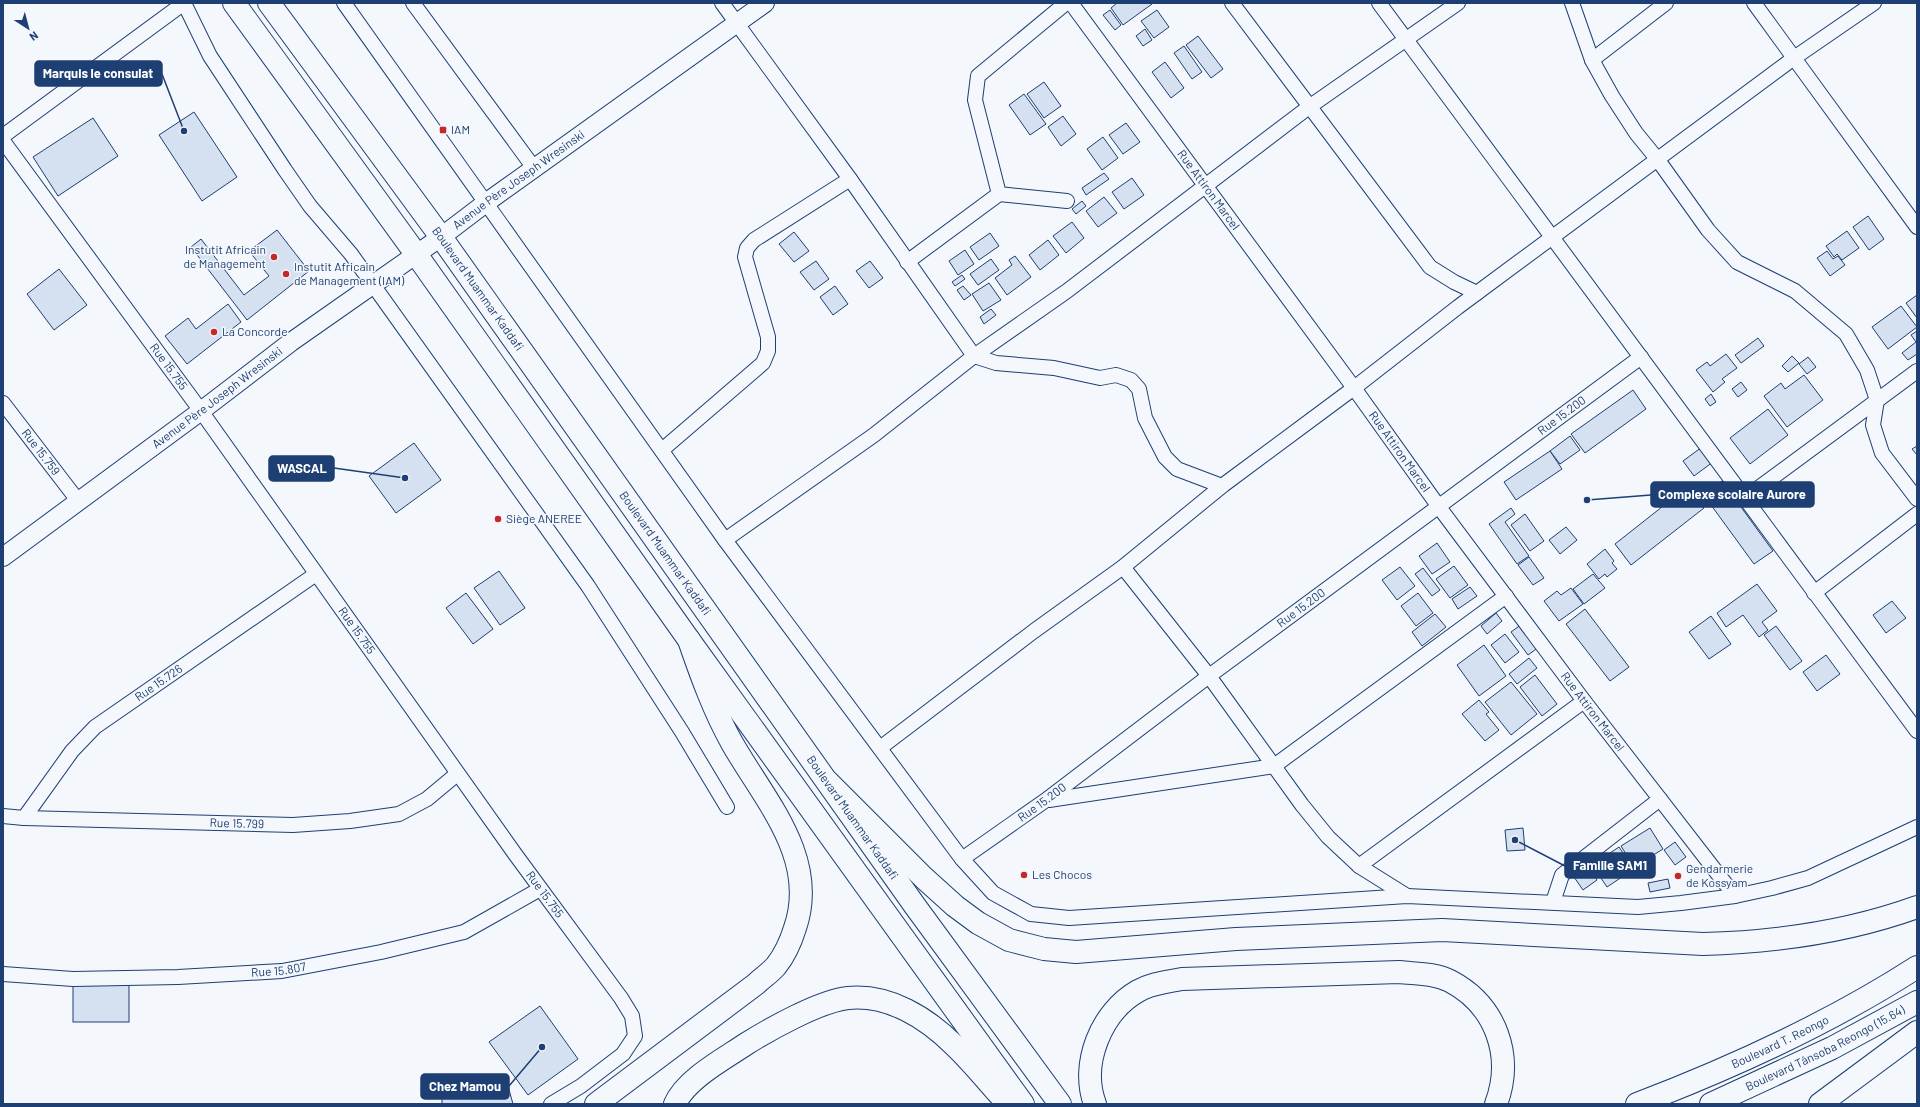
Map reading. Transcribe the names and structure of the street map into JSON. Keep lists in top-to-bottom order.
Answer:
{
  "streets": {
    "main road": ["Boulevard Muammar Kaddafi", "Boulevard T. Reongo", "Boulevard Tânsoba Reongo (15.64)"],
    "street": [
      "Avenue Père Joseph Wresinski",
      "Rue Attiron Marcel",
      "Rue 15.755",
      "Rue 15.200",
      "Rue 15.759",
      "Rue 15.726",
      "Rue 15.799",
      "Rue 15.807"
    ]
  },
  "crossings": [
    ["Avenue Père Joseph Wresinski", "Boulevard Muammar Kaddafi"],
    ["Avenue Père Joseph Wresinski", "Rue 15.755"],
    ["Avenue Père Joseph Wresinski", "Rue 15.759"],
    ["Rue Attiron Marcel", "Rue 15.200"],
    ["Rue 15.755", "Rue 15.726"],
    ["Rue 15.755", "Rue 15.799"],
    ["Rue 15.755", "Rue 15.807"],
    ["Rue 15.726", "Rue 15.799"]
  ],
  "places": {
    "transit": ["IAM"],
    "other": [
      "Marquis le consulat",
      "Instutit Africain de Management",
      "Instutit Africain de Management (IAM)",
      "La Concorde",
      "WASCAL",
      "Complexe scolaire Aurore",
      "Siège ANEREE",
      "Famille SAM1",
      "Les Chocos",
      "Gendarmerie de Kossyam",
      "Chez Mamou"
    ]
  },
  "north": "bottom right"
}
